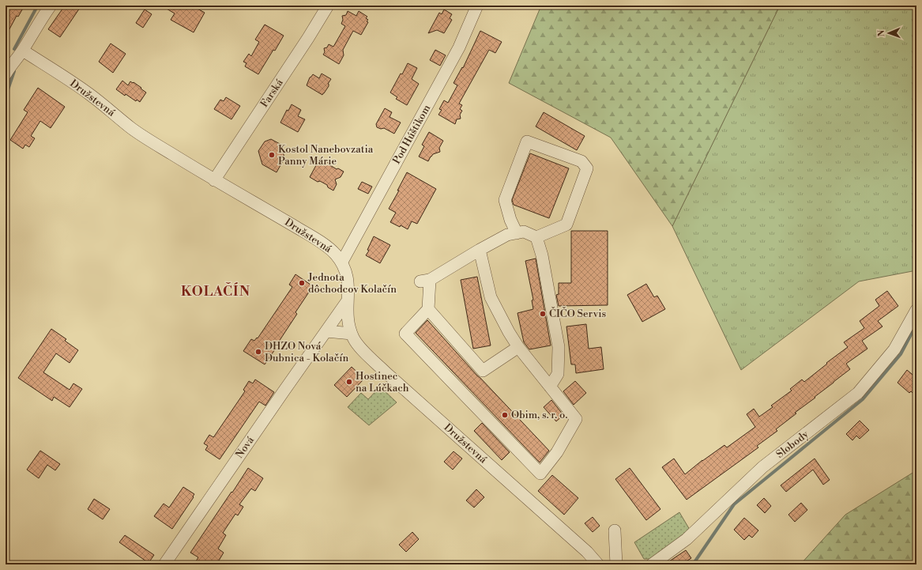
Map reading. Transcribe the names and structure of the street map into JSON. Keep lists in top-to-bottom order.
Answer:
{
  "streets": {
    "street": [
      "Farská",
      "Družstevná",
      "Pod Húštikom",
      "Slobody",
      "Nová"
    ]
  },
  "crossings": [
    ["Farská", "Družstevná"],
    ["Družstevná", "Pod Húštikom"],
    ["Družstevná", "Nová"]
  ],
  "districts": ["KOLAČÍN"],
  "places": [
    "Kostol Nanebovzatia Panny Márie",
    "Jednota dôchodcov Kolačín",
    "ČIČO Servis",
    "DHZO Nová Dubnica - Kolačín",
    "Hostinec na Lúčkach",
    "Obim, s. r. o."
  ],
  "north": "left"
}
